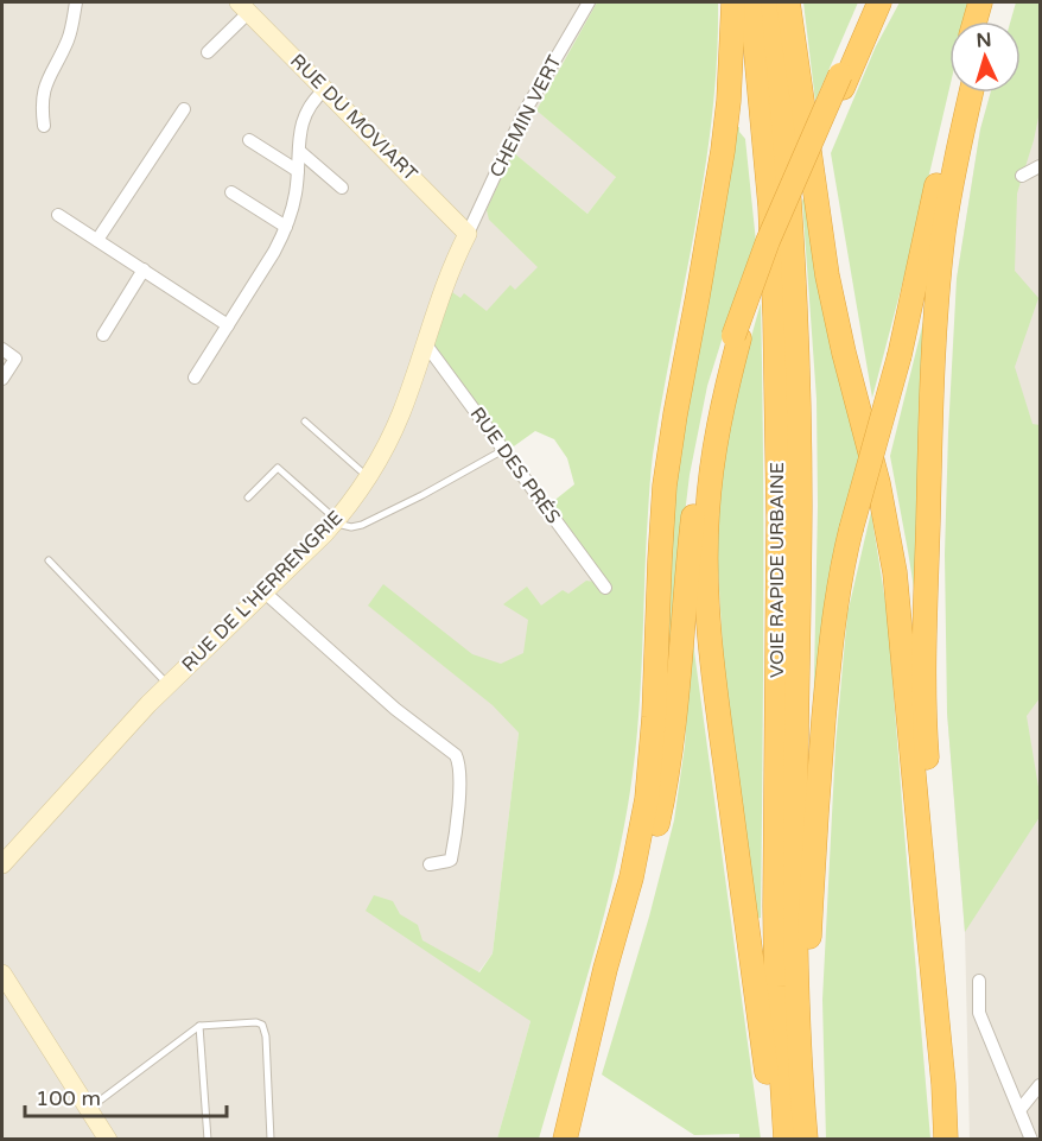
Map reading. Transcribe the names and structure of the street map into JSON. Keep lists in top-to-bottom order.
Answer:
{
  "streets": {
    "highway": ["VOIE RAPIDE URBAINE"],
    "street": [
      "CHEMIN VERT",
      "RUE DU MOVIART",
      "RUE DES PRÉS",
      "RUE DE L'HERRENGRIE"
    ]
  },
  "crossings": [
    ["CHEMIN VERT", "RUE DU MOVIART"],
    ["CHEMIN VERT", "RUE DE L'HERRENGRIE"],
    ["RUE DU MOVIART", "RUE DE L'HERRENGRIE"],
    ["RUE DES PRÉS", "RUE DE L'HERRENGRIE"]
  ],
  "scale_bar": "100 m",
  "north": "top"
}
